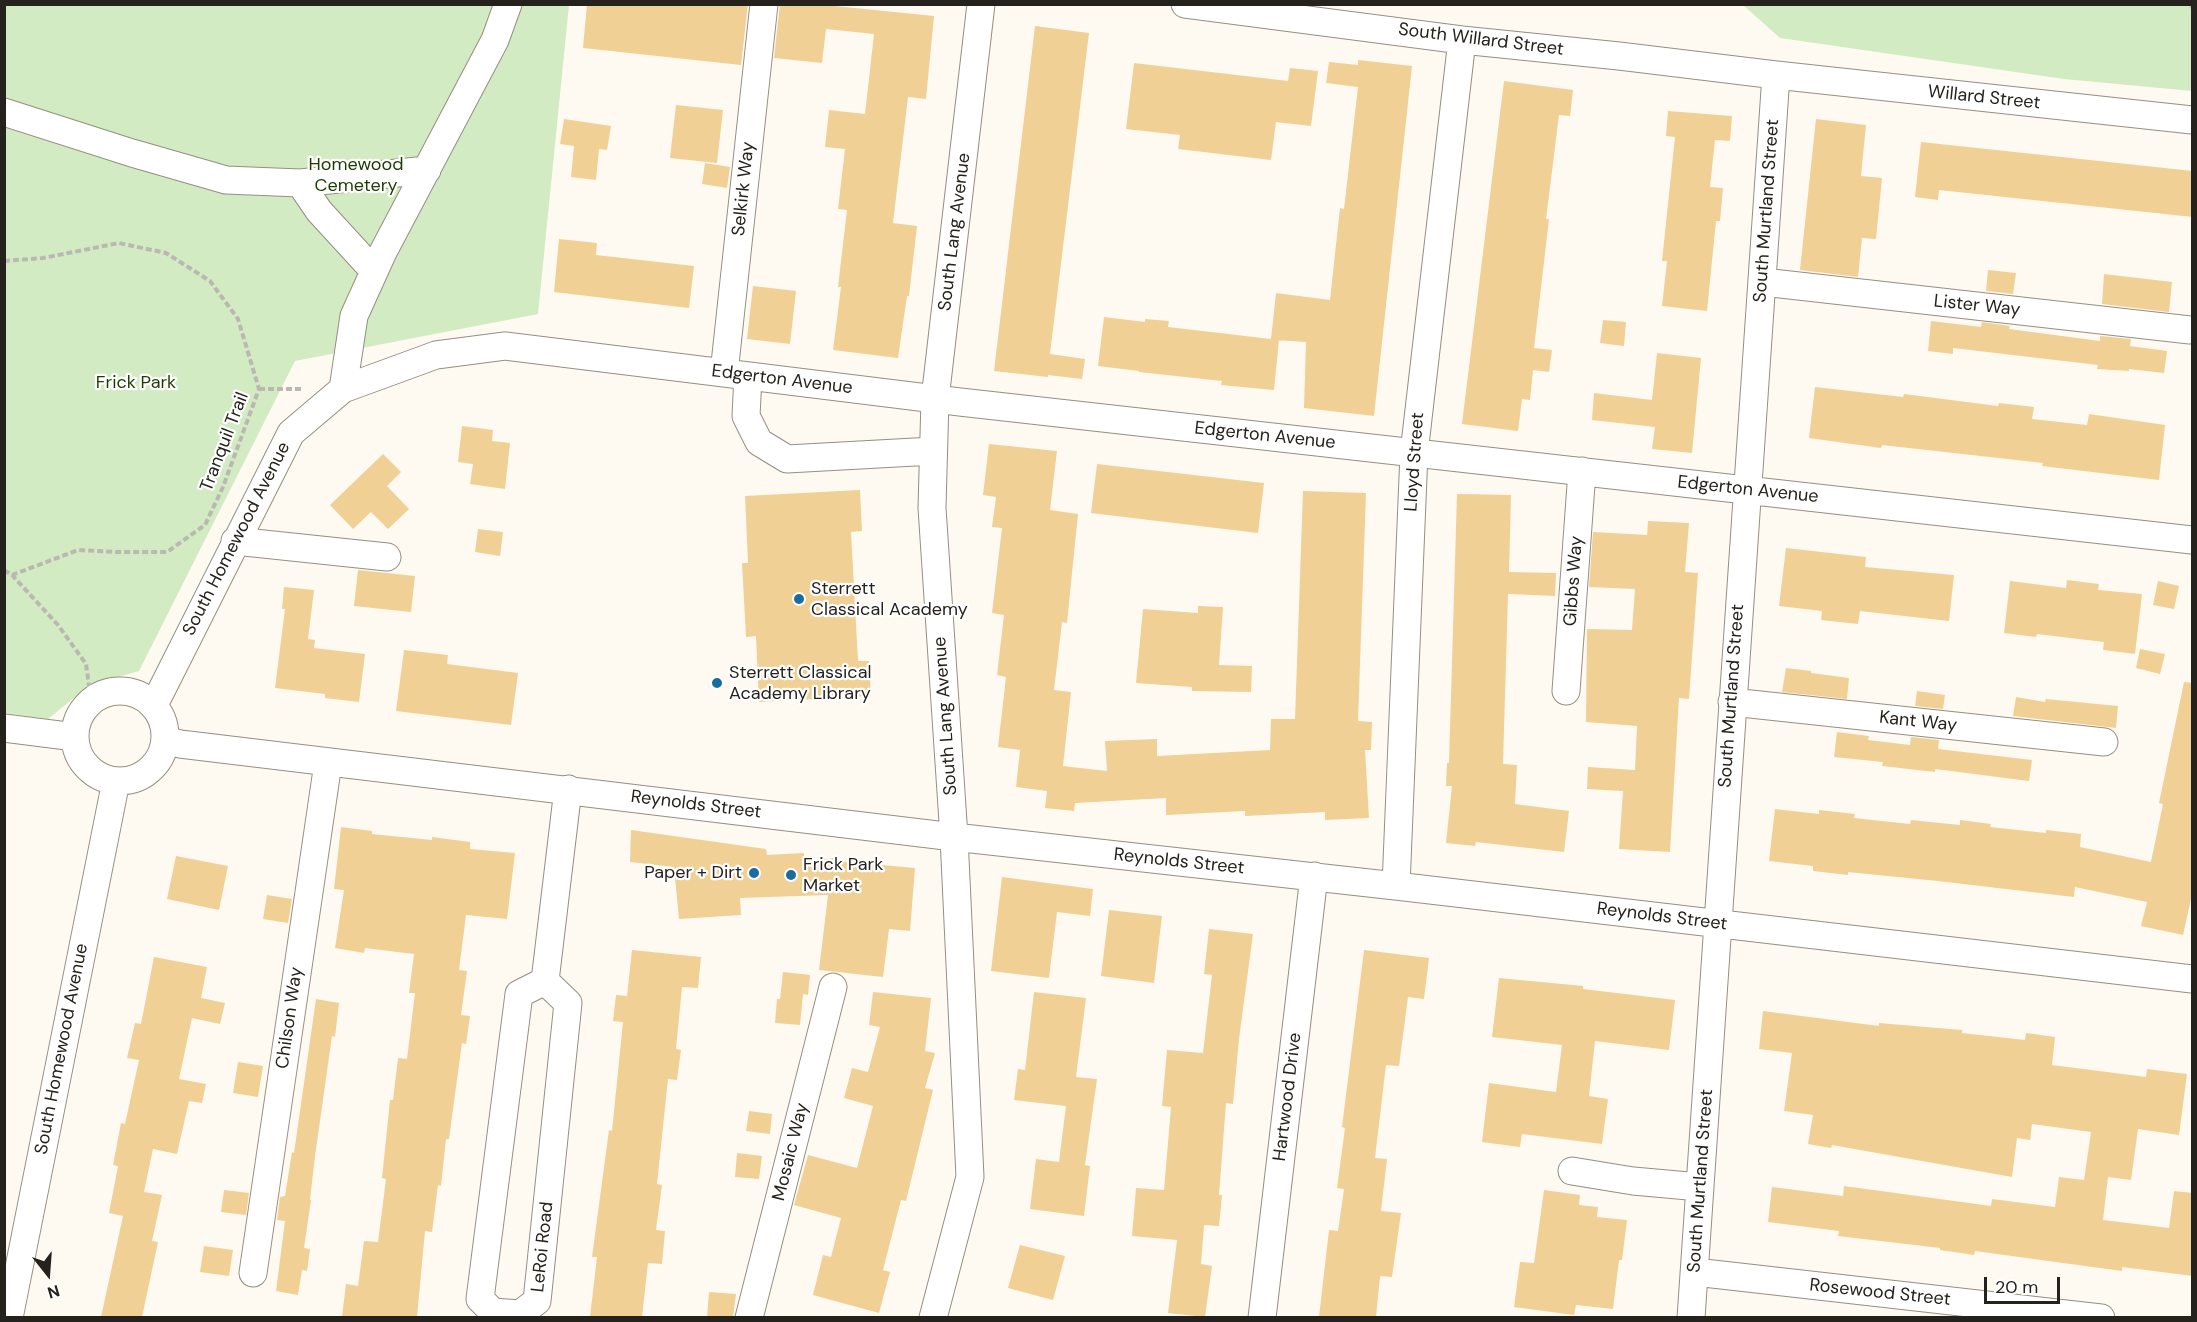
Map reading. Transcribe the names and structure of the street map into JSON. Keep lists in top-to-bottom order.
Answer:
{
  "streets": {
    "street": [
      "South Willard Street",
      "Willard Street",
      "Selkirk Way",
      "South Murtland Street",
      "South Lang Avenue",
      "Lister Way",
      "Edgerton Avenue",
      "Lloyd Street",
      "South Homewood Avenue",
      "Gibbs Way",
      "Kant Way",
      "Reynolds Street",
      "Chilson Way",
      "Hartwood Drive",
      "Mosaic Way",
      "LeRoi Road",
      "Rosewood Street"
    ],
    "path": ["Tranquil Trail"]
  },
  "crossings": [
    ["South Willard Street", "Willard Street"],
    ["South Willard Street", "South Murtland Street"],
    ["South Willard Street", "Lloyd Street"],
    ["Willard Street", "South Murtland Street"],
    ["Selkirk Way", "South Lang Avenue"],
    ["Selkirk Way", "Edgerton Avenue"],
    ["South Murtland Street", "Lister Way"],
    ["South Murtland Street", "Edgerton Avenue"],
    ["South Murtland Street", "Kant Way"],
    ["South Murtland Street", "Reynolds Street"],
    ["South Murtland Street", "Rosewood Street"],
    ["South Lang Avenue", "Edgerton Avenue"],
    ["South Lang Avenue", "Reynolds Street"],
    ["Edgerton Avenue", "Lloyd Street"],
    ["Edgerton Avenue", "South Homewood Avenue"],
    ["Edgerton Avenue", "Gibbs Way"],
    ["Lloyd Street", "Reynolds Street"],
    ["South Homewood Avenue", "Reynolds Street"],
    ["Reynolds Street", "Chilson Way"],
    ["Reynolds Street", "Hartwood Drive"]
  ],
  "parks": ["Homewood Cemetery", "Frick Park"],
  "places": [
    "Sterrett Classical Academy",
    "Sterrett Classical Academy Library",
    "Paper + Dirt",
    "Frick Park Market"
  ],
  "scale_bar": "20 m",
  "north": "bottom"
}
